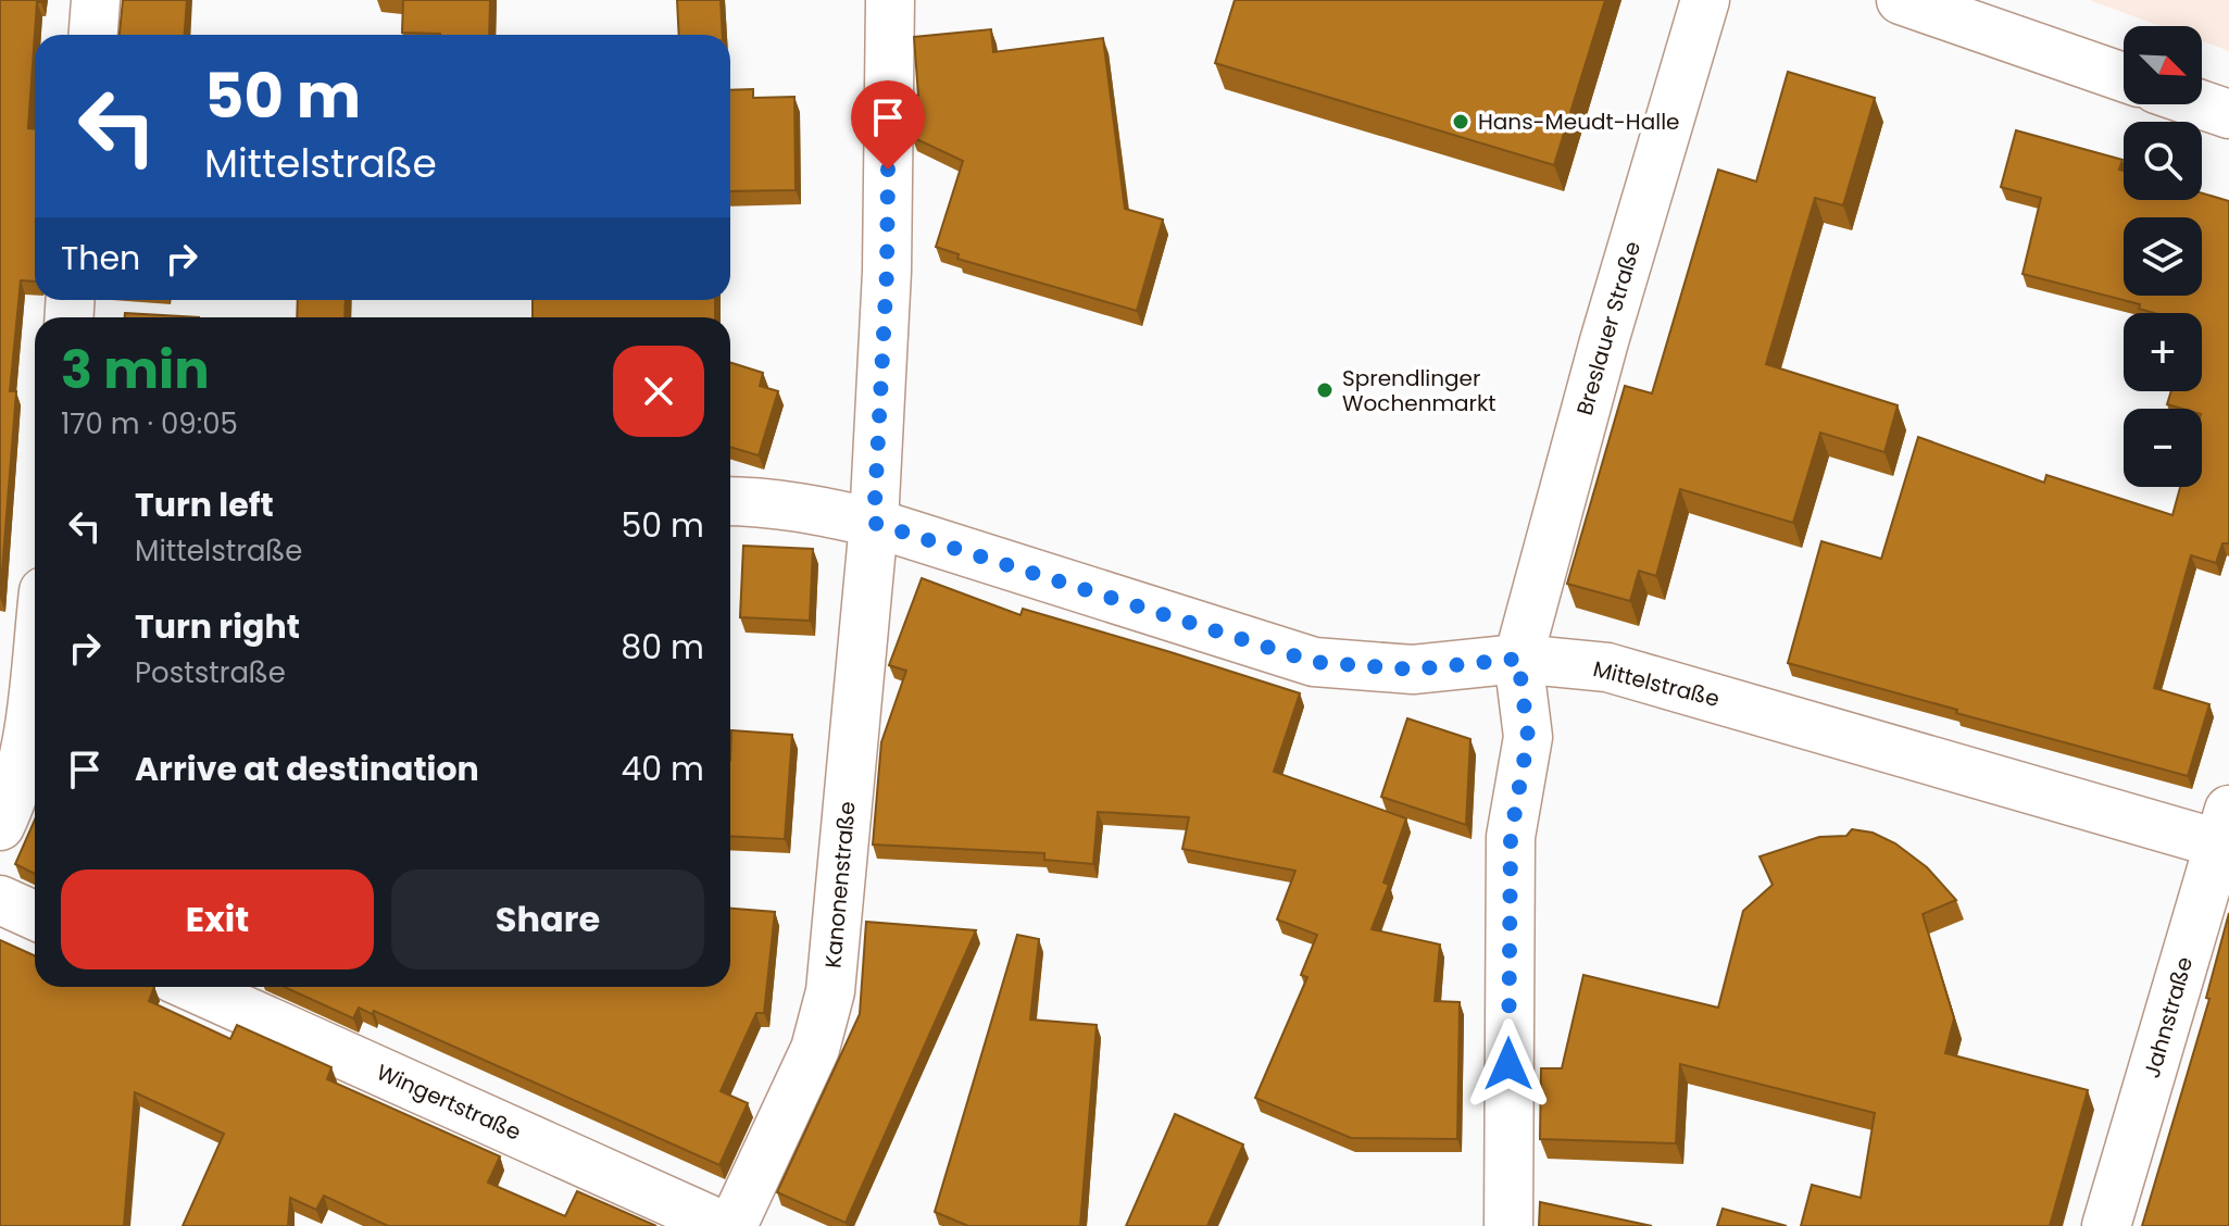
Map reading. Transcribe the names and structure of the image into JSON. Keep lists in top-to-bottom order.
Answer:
{
  "streets": {
    "street": [
      "Breslauer Straße",
      "Mittelstraße",
      "Kanonenstraße",
      "Jahnstraße",
      "Wingertstraße"
    ]
  },
  "crossings": [
    ["Breslauer Straße", "Mittelstraße"],
    ["Mittelstraße", "Kanonenstraße"],
    ["Mittelstraße", "Jahnstraße"]
  ],
  "places": ["Hans-Meudt-Halle", "Sprendlinger Wochenmarkt"],
  "north": "bottom right",
  "page": {
    "map_buttons": ["+", "−"],
    "turn": ["50 m", "Mittelstraße"],
    "then": "Then",
    "heading": ["3 min", "170 m · 09:05"],
    "list": [
      {
        "name": "Turn left",
        "note": "Mittelstraße",
        "value": "50 m"
      },
      {
        "name": "Turn right",
        "note": "Poststraße",
        "value": "80 m"
      },
      {
        "name": "Arrive at destination",
        "value": "40 m"
      }
    ],
    "buttons": ["Exit", "Share"]
  }
}
